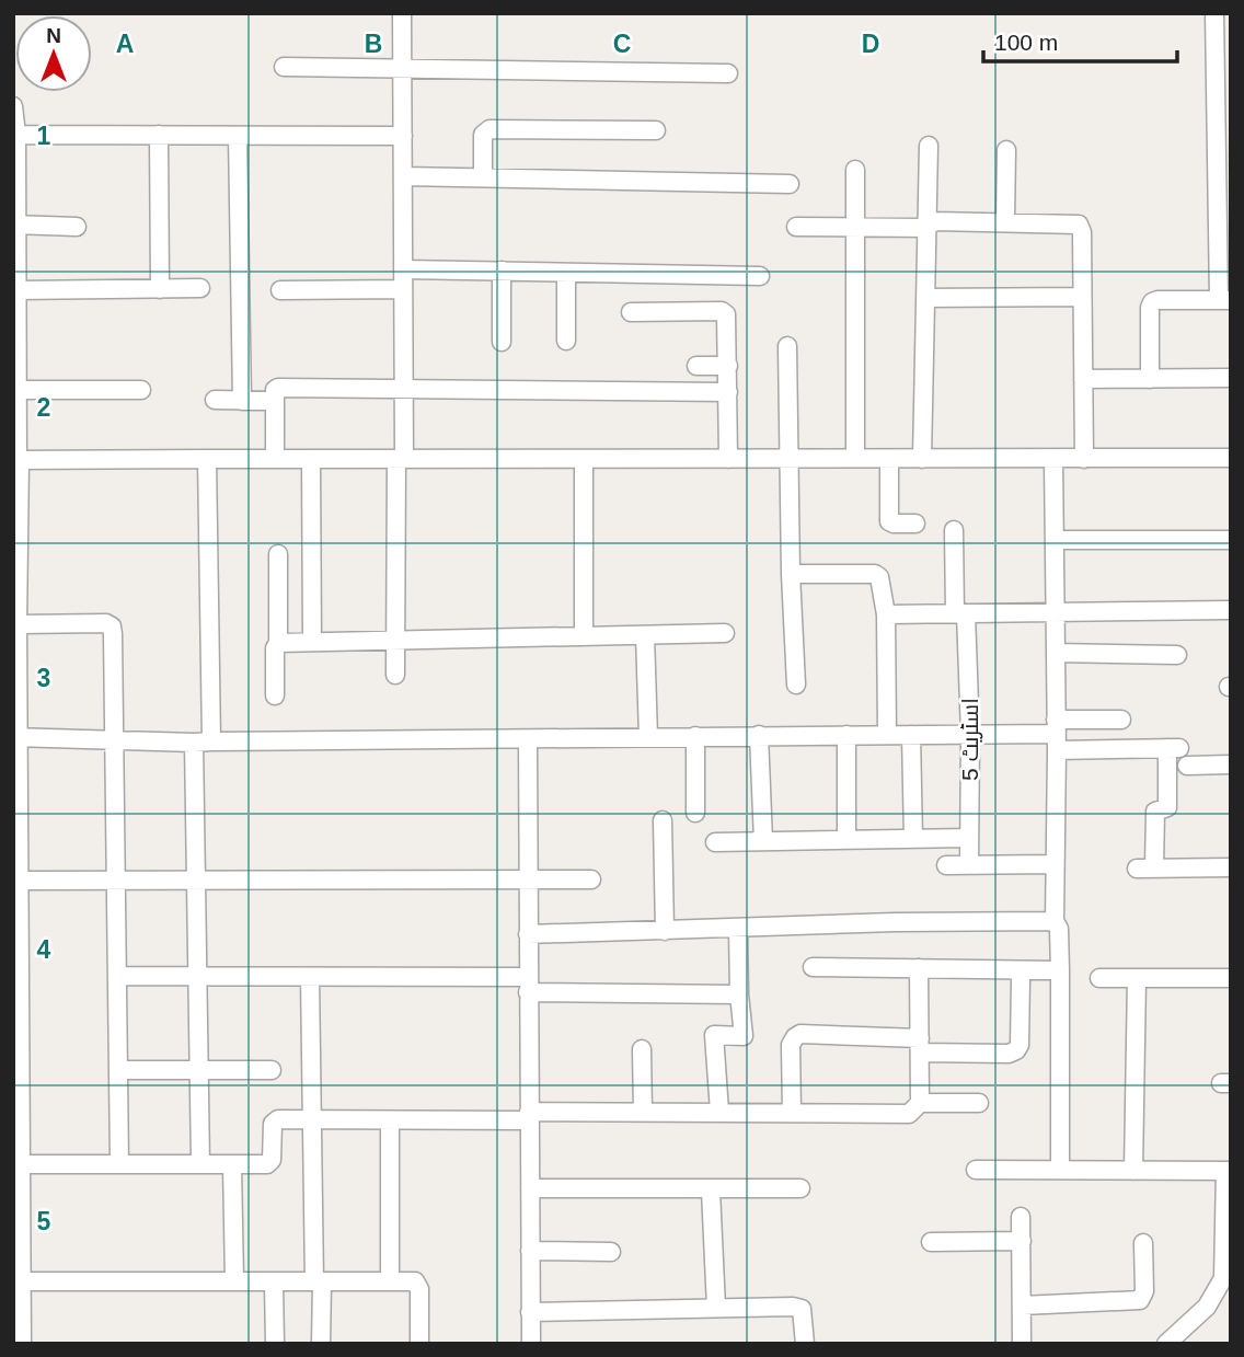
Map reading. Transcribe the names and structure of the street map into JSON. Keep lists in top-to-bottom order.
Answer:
{
  "streets": {
    "street": ["اسٹریٹ 5"]
  },
  "scale_bar": "100 m",
  "north": "top",
  "grid": {
    "columns": [
      "A",
      "B",
      "C",
      "D"
    ],
    "rows": [
      "1",
      "2",
      "3",
      "4",
      "5"
    ]
  }
}
